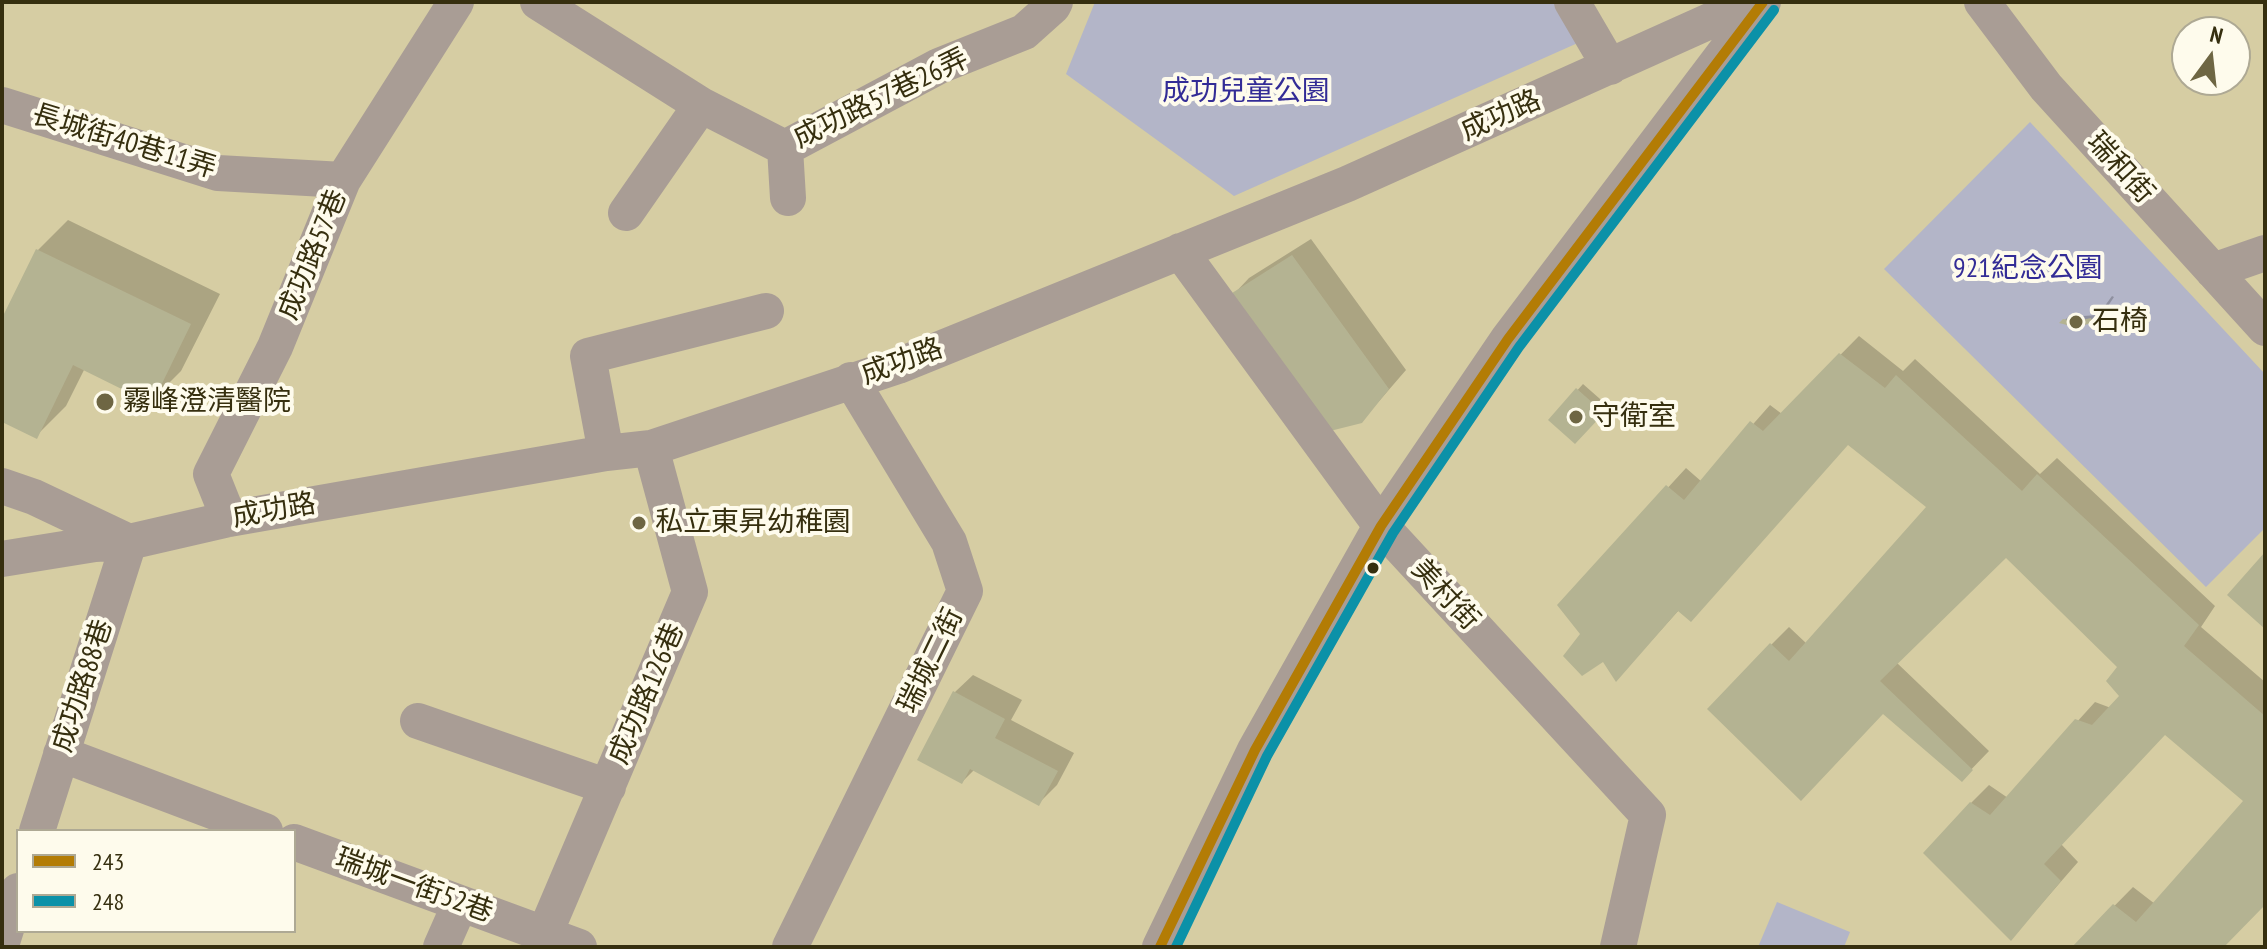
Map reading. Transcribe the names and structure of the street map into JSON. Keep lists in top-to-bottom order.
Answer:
{
  "streets": {
    "street": [
      "成功路57巷26弄",
      "成功路",
      "長城街40巷11弄",
      "瑞和街",
      "成功路57巷",
      "美村街",
      "瑞城二街",
      "成功路88巷",
      "成功路126巷",
      "瑞城一街52巷"
    ]
  },
  "crossings": [
    ["成功路", "成功路57巷"],
    ["成功路", "美村街"],
    ["成功路", "瑞城二街"],
    ["成功路", "成功路88巷"],
    ["成功路", "成功路126巷"],
    ["長城街40巷11弄", "成功路57巷"],
    ["成功路126巷", "瑞城一街52巷"]
  ],
  "parks": ["成功兒童公園", "921紀念公園"],
  "places": [
    "石椅",
    "霧峰澄清醫院",
    "守衛室",
    "私立東昇幼稚園"
  ],
  "lines": ["transit line 243", "transit line 248"],
  "legend": ["243", "248"],
  "north": "top"
}
